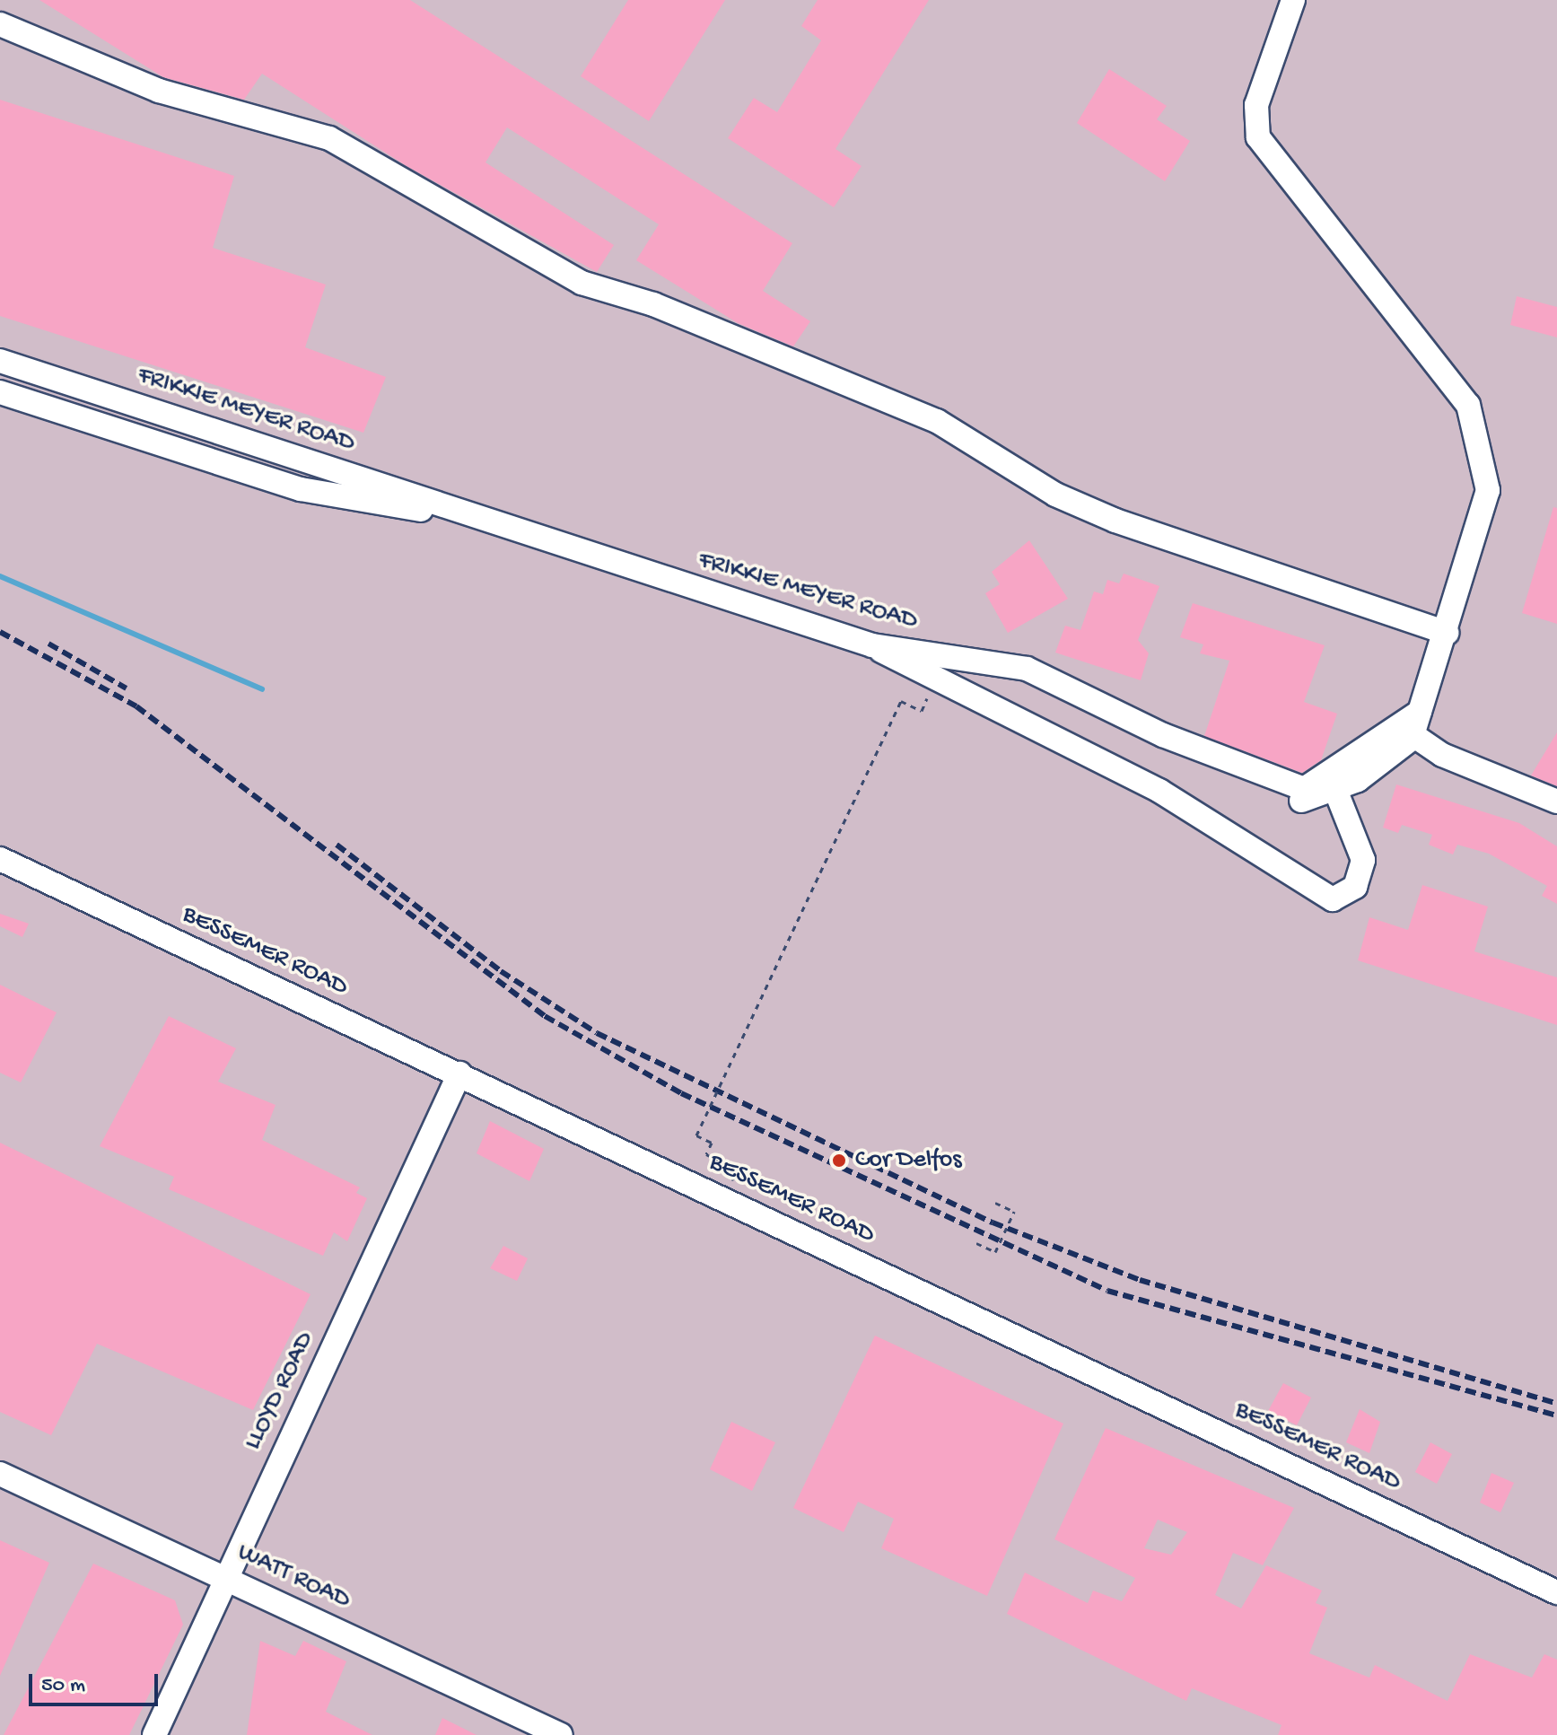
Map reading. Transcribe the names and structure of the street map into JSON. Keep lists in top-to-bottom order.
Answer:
{
  "streets": {
    "street": [
      "FRIKKIE MEYER ROAD",
      "BESSEMER ROAD",
      "LLOYD ROAD",
      "WATT ROAD"
    ]
  },
  "crossings": [
    ["BESSEMER ROAD", "LLOYD ROAD"],
    ["LLOYD ROAD", "WATT ROAD"]
  ],
  "places": ["Cor Delfos"],
  "scale_bar": "50 m"
}
